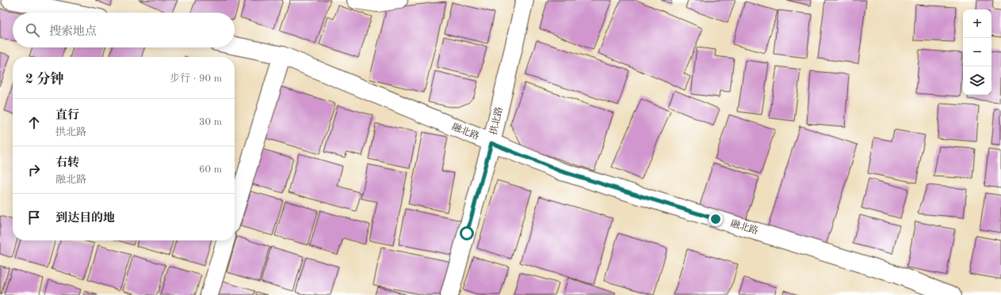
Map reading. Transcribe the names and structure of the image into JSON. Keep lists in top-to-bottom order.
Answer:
{
  "streets": {
    "street": ["拱北路", "融北路"]
  },
  "crossings": [
    ["拱北路", "融北路"]
  ],
  "page": {
    "map_buttons": ["+", "−"],
    "search": "搜索地点",
    "heading": ["2 分钟", "步行 · 90 m"],
    "list": [
      ["直行", "拱北路", "30 m"],
      ["右转", "融北路", "60 m"],
      "到达目的地"
    ]
  }
}
